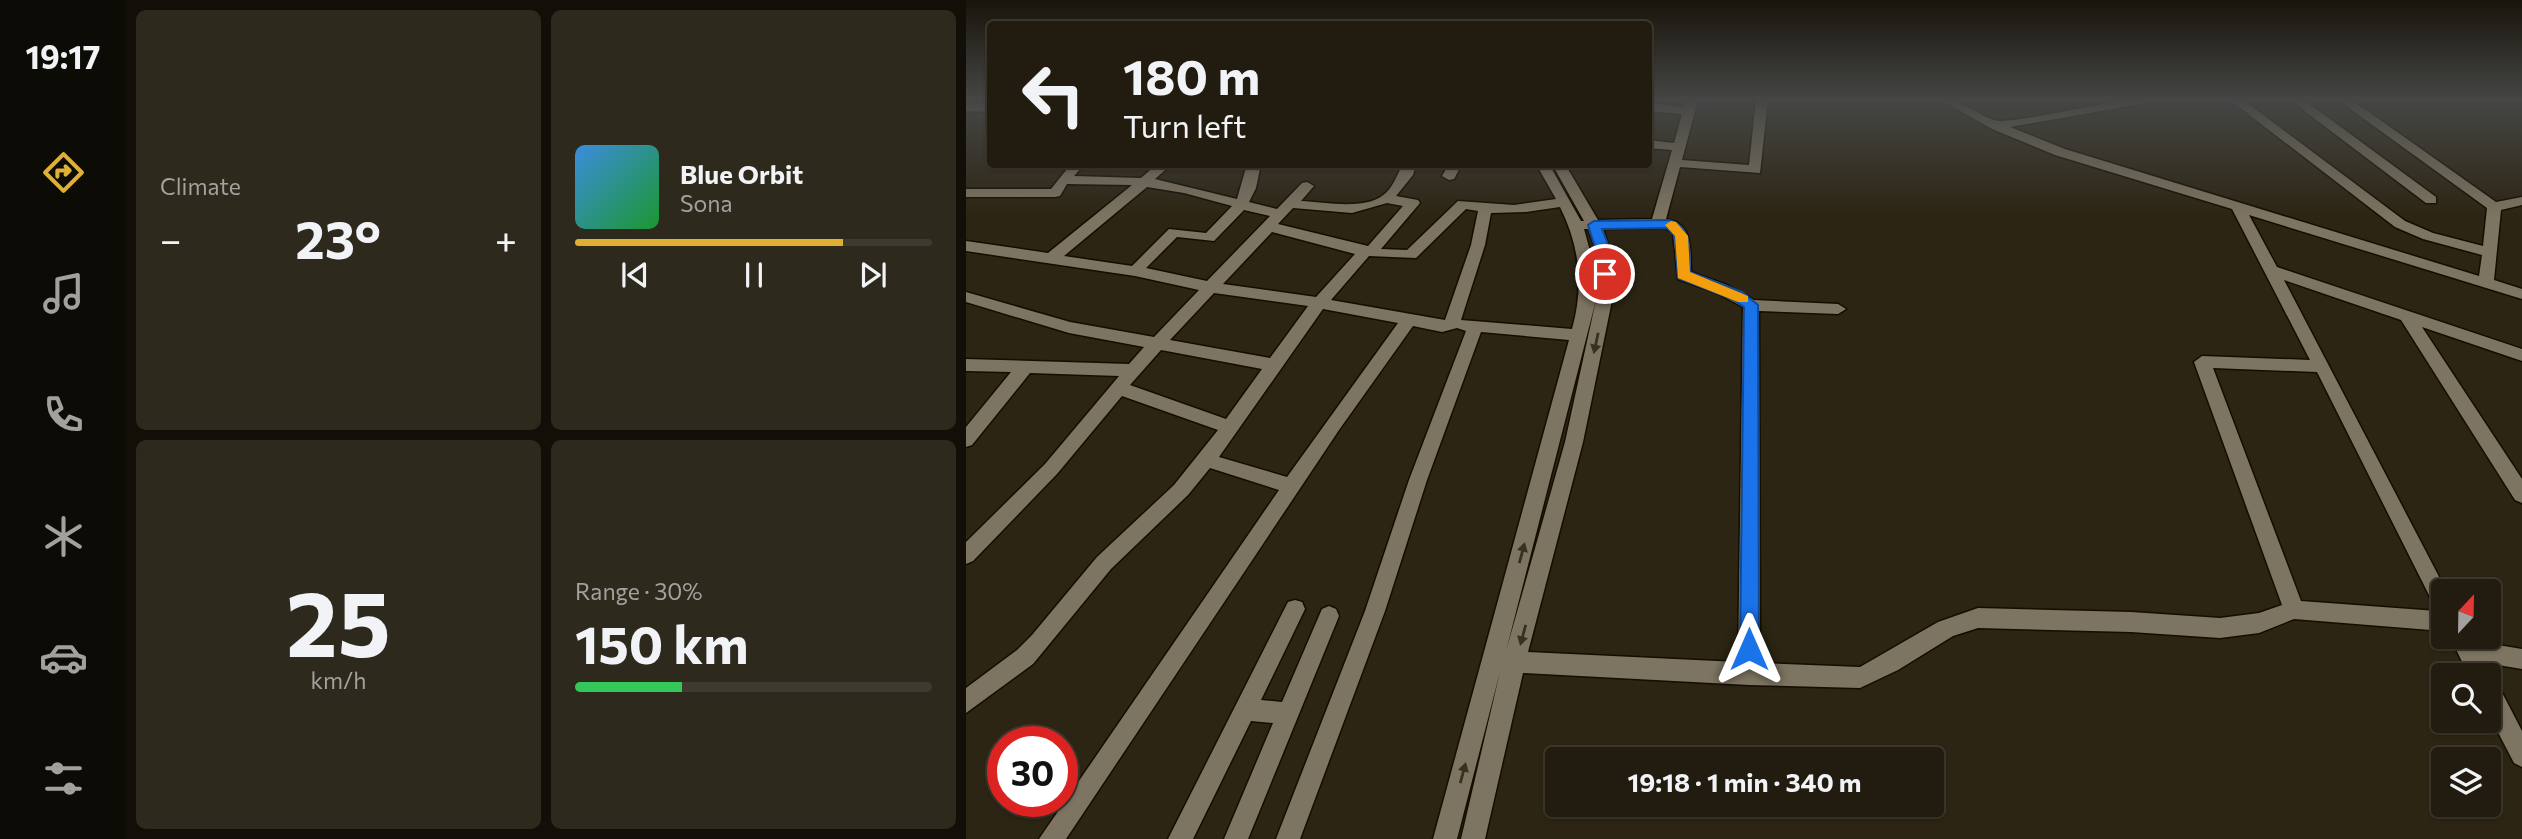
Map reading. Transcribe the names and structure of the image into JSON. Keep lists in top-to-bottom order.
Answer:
{
  "north": "top",
  "page": {
    "tabs": "19:17",
    "tile": [
      "Climate",
      ["25", "km/h"],
      ["Range · 30%", "150 km"]
    ],
    "turn": ["180 m", "Turn left"],
    "song": ["Blue Orbit", "Sona"],
    "heat": ["−", "23°", "+"],
    "limit": "30",
    "trip": "19:18 · 1 min · 340 m"
  }
}
